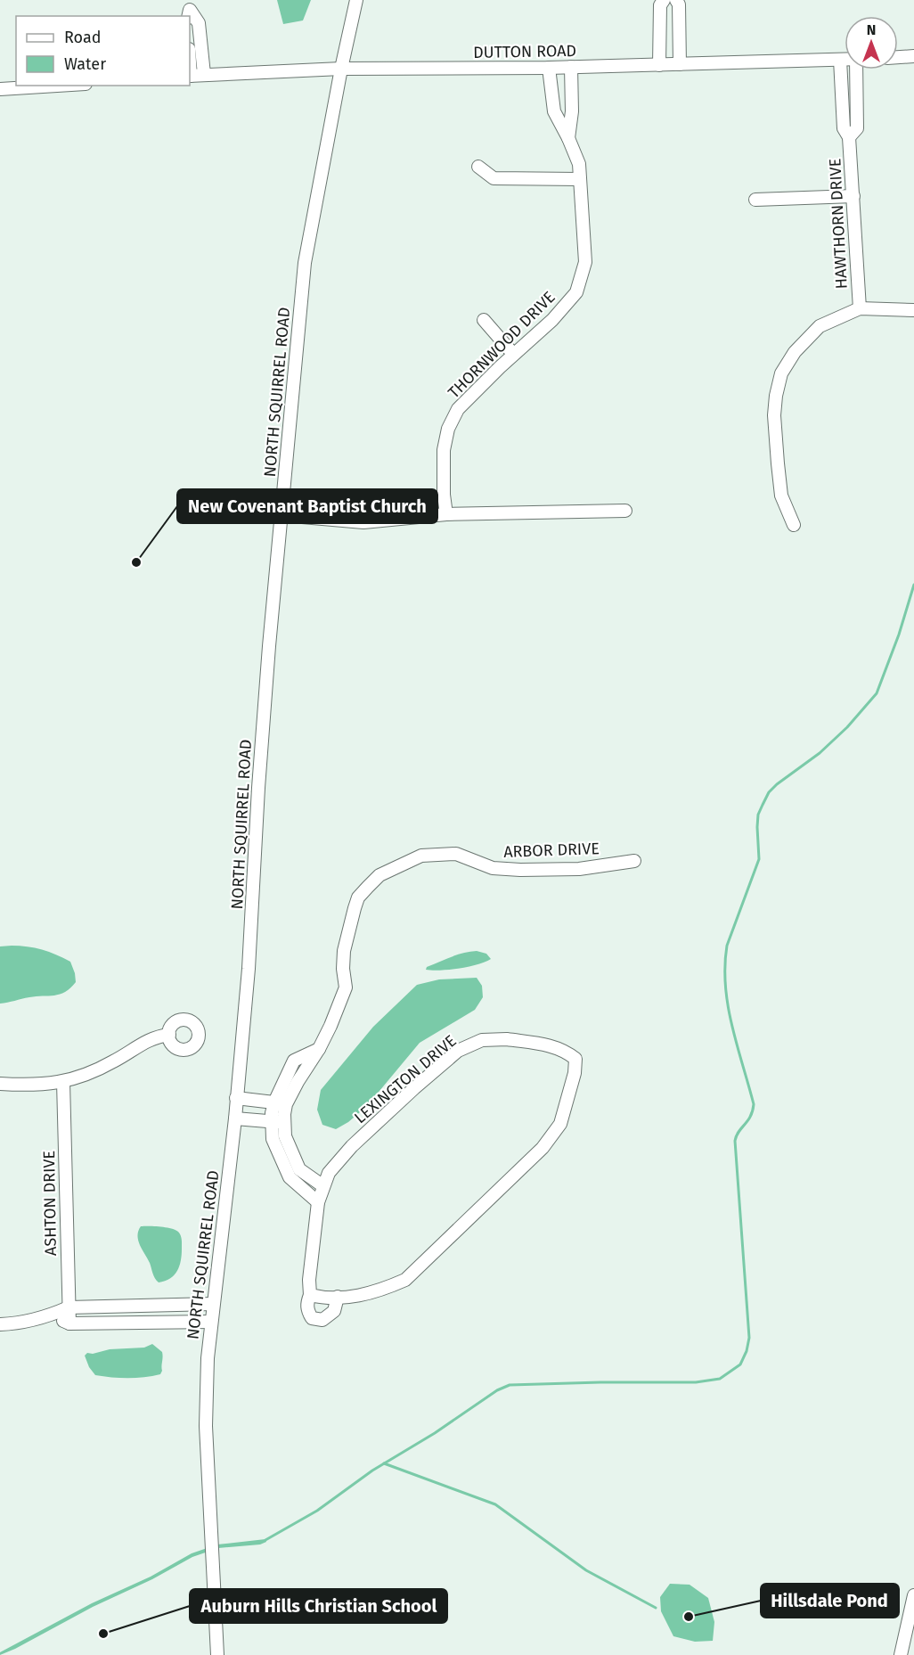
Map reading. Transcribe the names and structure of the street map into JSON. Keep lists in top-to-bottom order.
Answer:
{
  "streets": {
    "street": [
      "DUTTON ROAD",
      "HAWTHORN DRIVE",
      "THORNWOOD DRIVE",
      "NORTH SQUIRREL ROAD",
      "ARBOR DRIVE",
      "LEXINGTON DRIVE",
      "ASHTON DRIVE"
    ]
  },
  "crossings": [
    ["DUTTON ROAD", "HAWTHORN DRIVE"],
    ["DUTTON ROAD", "THORNWOOD DRIVE"],
    ["DUTTON ROAD", "NORTH SQUIRREL ROAD"],
    ["ARBOR DRIVE", "LEXINGTON DRIVE"]
  ],
  "places": ["New Covenant Baptist Church", "Hillsdale Pond", "Auburn Hills Christian School"],
  "legend": ["Road", "Water"],
  "north": "top"
}
